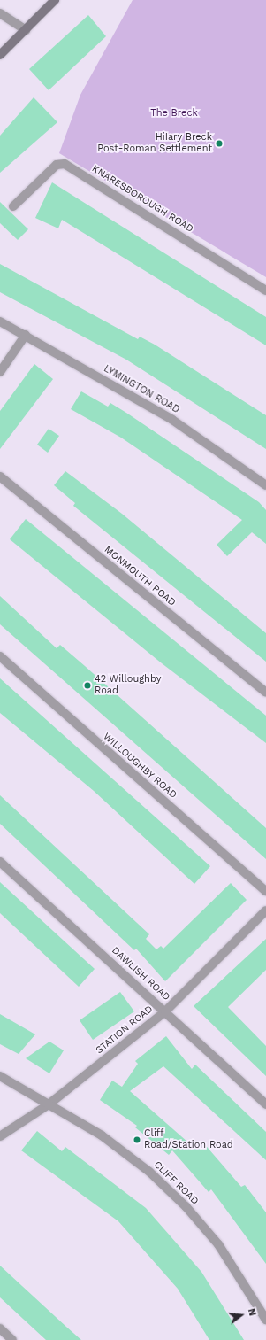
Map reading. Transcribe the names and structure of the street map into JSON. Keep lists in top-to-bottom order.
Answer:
{
  "streets": {
    "street": [
      "KNARESBOROUGH ROAD",
      "LYMINGTON ROAD",
      "MONMOUTH ROAD",
      "WILLOUGHBY ROAD",
      "DAWLISH ROAD",
      "STATION ROAD",
      "CLIFF ROAD"
    ]
  },
  "crossings": [
    ["DAWLISH ROAD", "STATION ROAD"],
    ["STATION ROAD", "CLIFF ROAD"]
  ],
  "parks": ["The Breck"],
  "places": ["HiIary Breck Post-Roman Settlement", "42 Willoughby Road", "Cliff Road/Station Road"],
  "north": "right"
}
